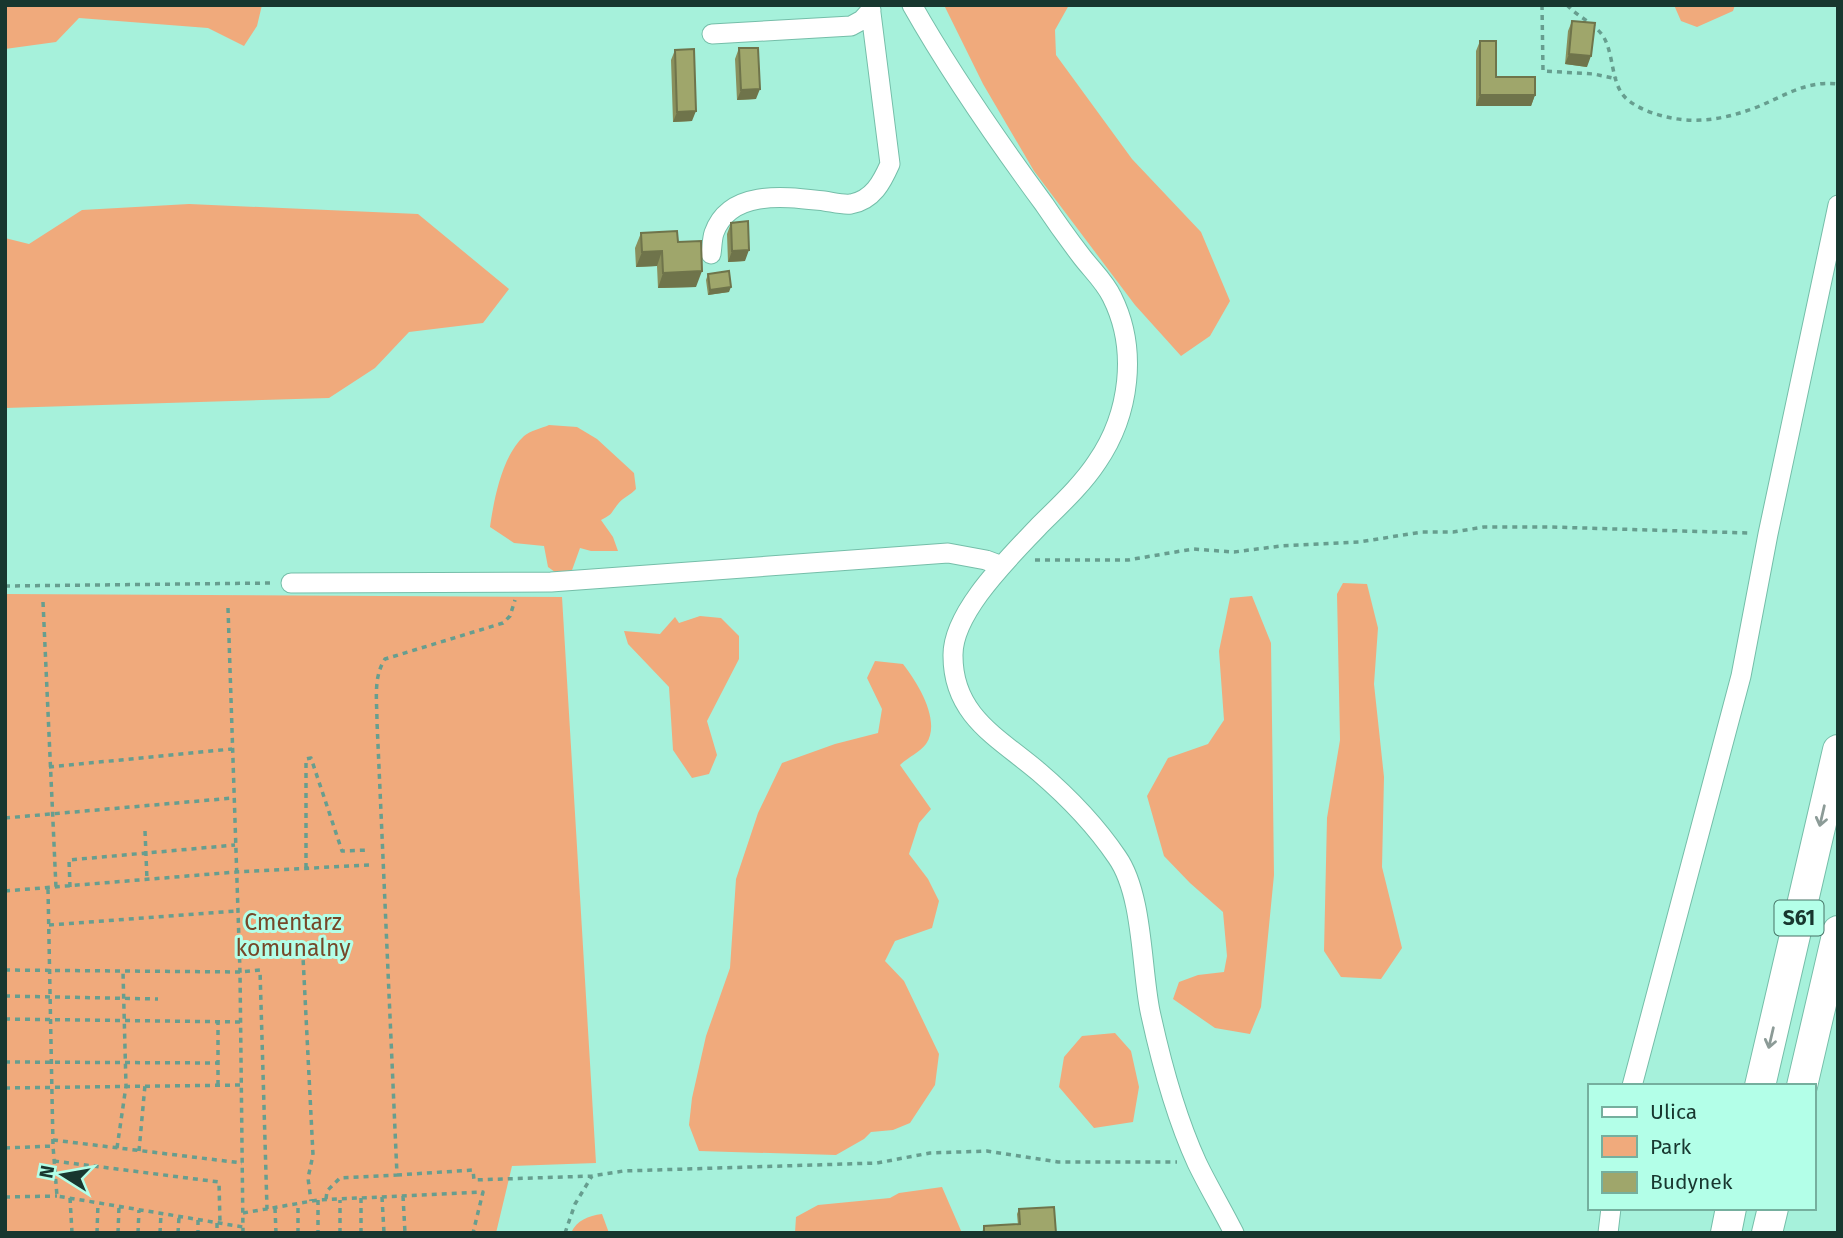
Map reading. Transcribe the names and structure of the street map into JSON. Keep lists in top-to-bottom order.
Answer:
{
  "streets": {
    "highway": ["S61"]
  },
  "parks": ["Cmentarz komunalny"],
  "legend": ["Ulica", "Park", "Budynek"],
  "north": "left"
}
